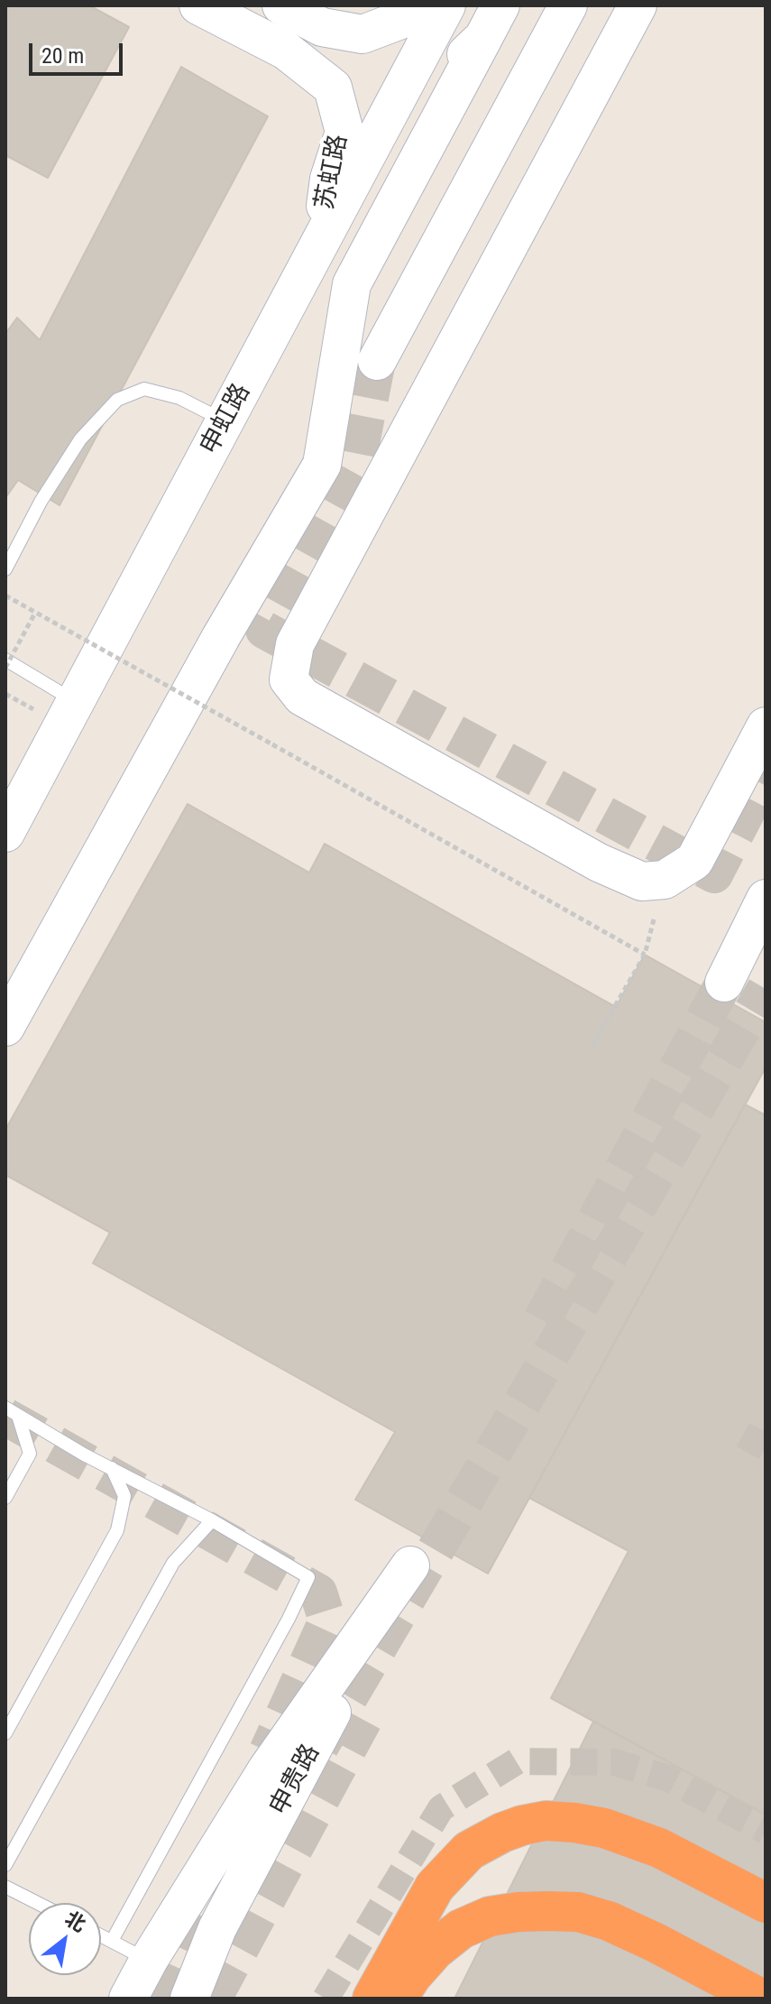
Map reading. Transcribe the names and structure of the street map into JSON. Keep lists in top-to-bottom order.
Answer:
{
  "streets": {
    "street": ["苏虹路", "申虹路", "申贵路"]
  },
  "crossings": [
    ["苏虹路", "申虹路"]
  ],
  "scale_bar": "20 m",
  "north": "top right"
}
